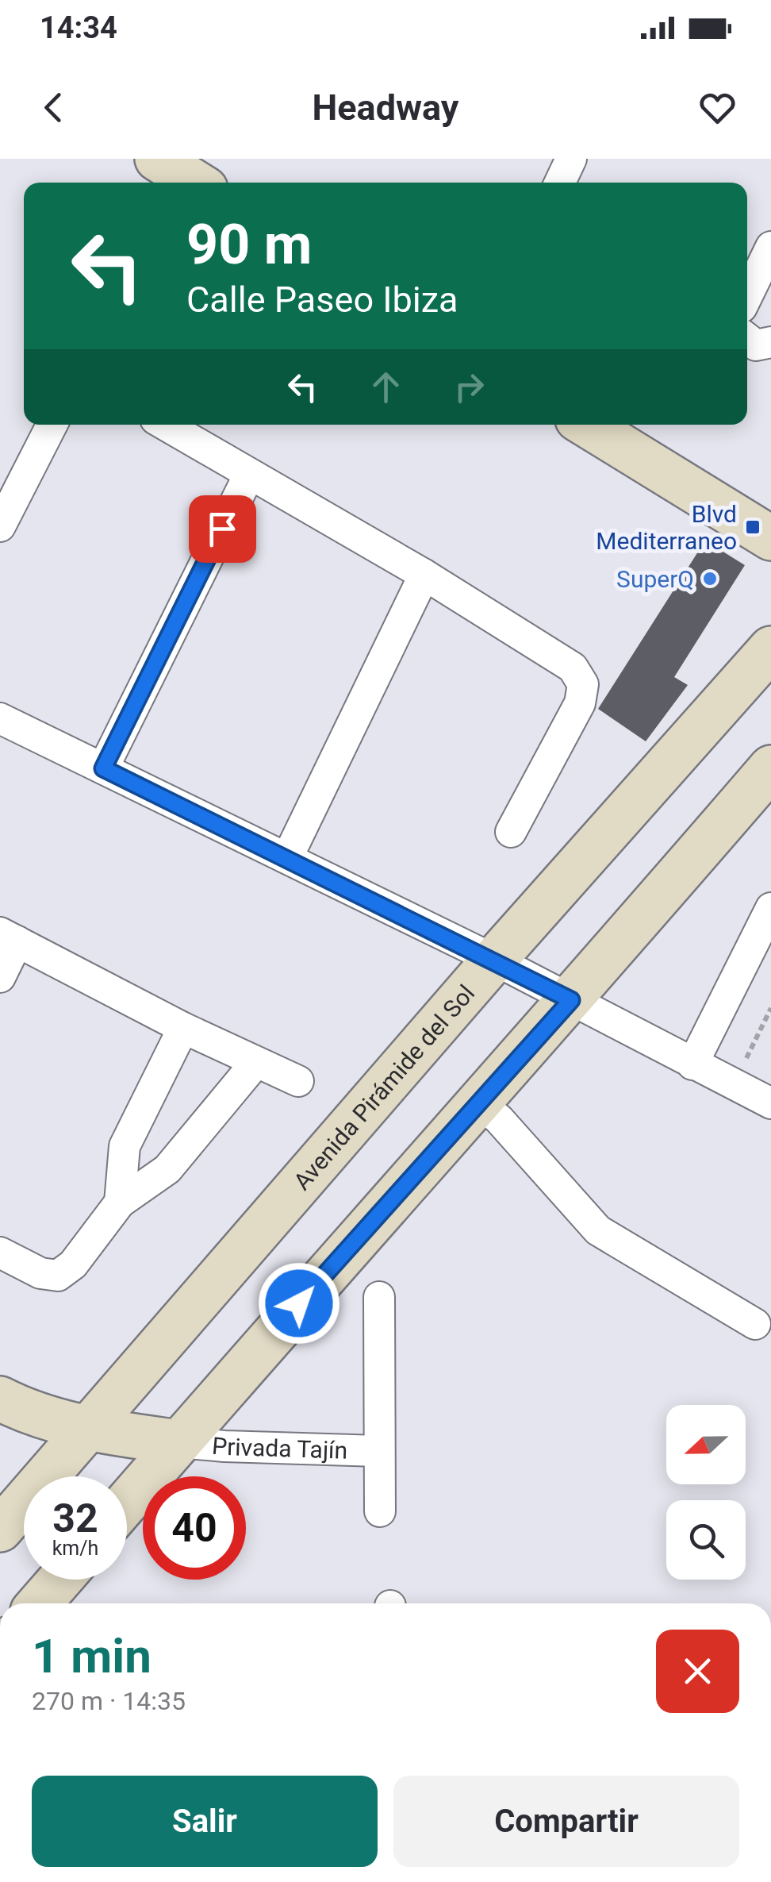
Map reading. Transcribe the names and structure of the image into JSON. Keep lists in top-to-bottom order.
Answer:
{
  "streets": {
    "street": ["Avenida Pirámide del Sol", "Privada Tajín"]
  },
  "places": {
    "transit": ["Blvd Mediterraneo"],
    "other": ["SuperQ"]
  },
  "north": "left",
  "page": {
    "status": "14:34",
    "header": "Headway",
    "turn": ["90 m", "Calle Paseo Ibiza"],
    "speed": "32 km/h",
    "limit": "40",
    "heading": ["1 min", "270 m · 14:35"],
    "buttons": ["Salir", "Compartir"]
  }
}
